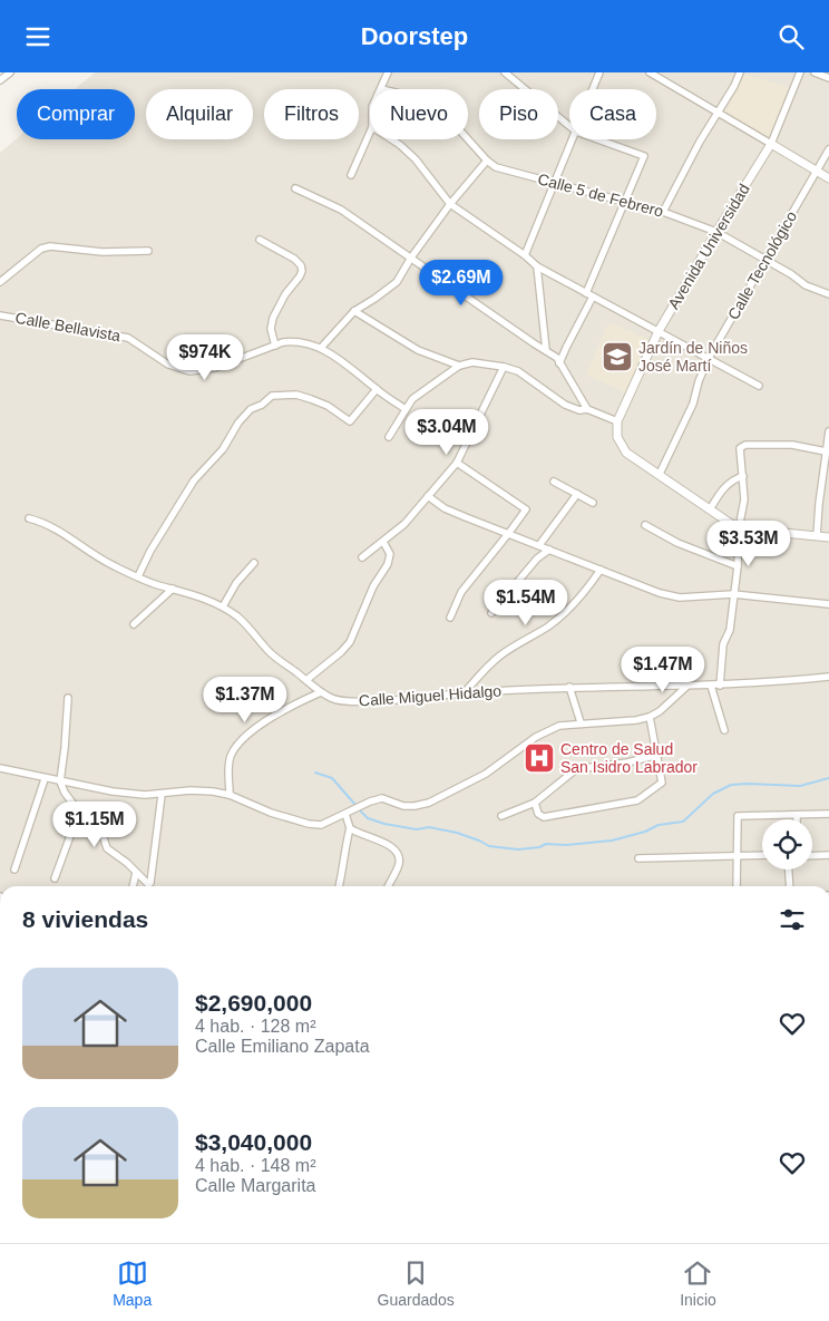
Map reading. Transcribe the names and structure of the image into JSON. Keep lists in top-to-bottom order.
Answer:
{
  "streets": {
    "street": [
      "Calle 5 de Febrero",
      "Avenida Universidad",
      "Calle Tecnológico",
      "Calle Bellavista",
      "Calle Miguel Hidalgo"
    ]
  },
  "crossings": [
    ["Calle 5 de Febrero", "Avenida Universidad"],
    ["Calle 5 de Febrero", "Calle Tecnológico"]
  ],
  "places": {
    "school or university": ["Jardín de Niños José Martí"],
    "hospital": ["Centro de Salud San Isidro Labrador"]
  },
  "page": {
    "header": "Doorstep",
    "chip": [
      "Comprar",
      "Alquilar",
      "Filtros",
      "Nuevo",
      "Piso",
      "Casa"
    ],
    "price": [
      "$2.69M",
      "$974K",
      "$3.04M",
      "$3.53M",
      "$1.54M",
      "$1.47M",
      "$1.37M",
      "$1.15M"
    ],
    "heading": "8 viviendas",
    "list": [
      {
        "name": "$2,690,000",
        "note": "4 hab. · 128 m² · Calle Emiliano Zapata"
      },
      {
        "name": "$3,040,000",
        "note": "4 hab. · 148 m² · Calle Margarita"
      }
    ],
    "tabs": ["Mapa", "Guardados", "Inicio"]
  }
}
